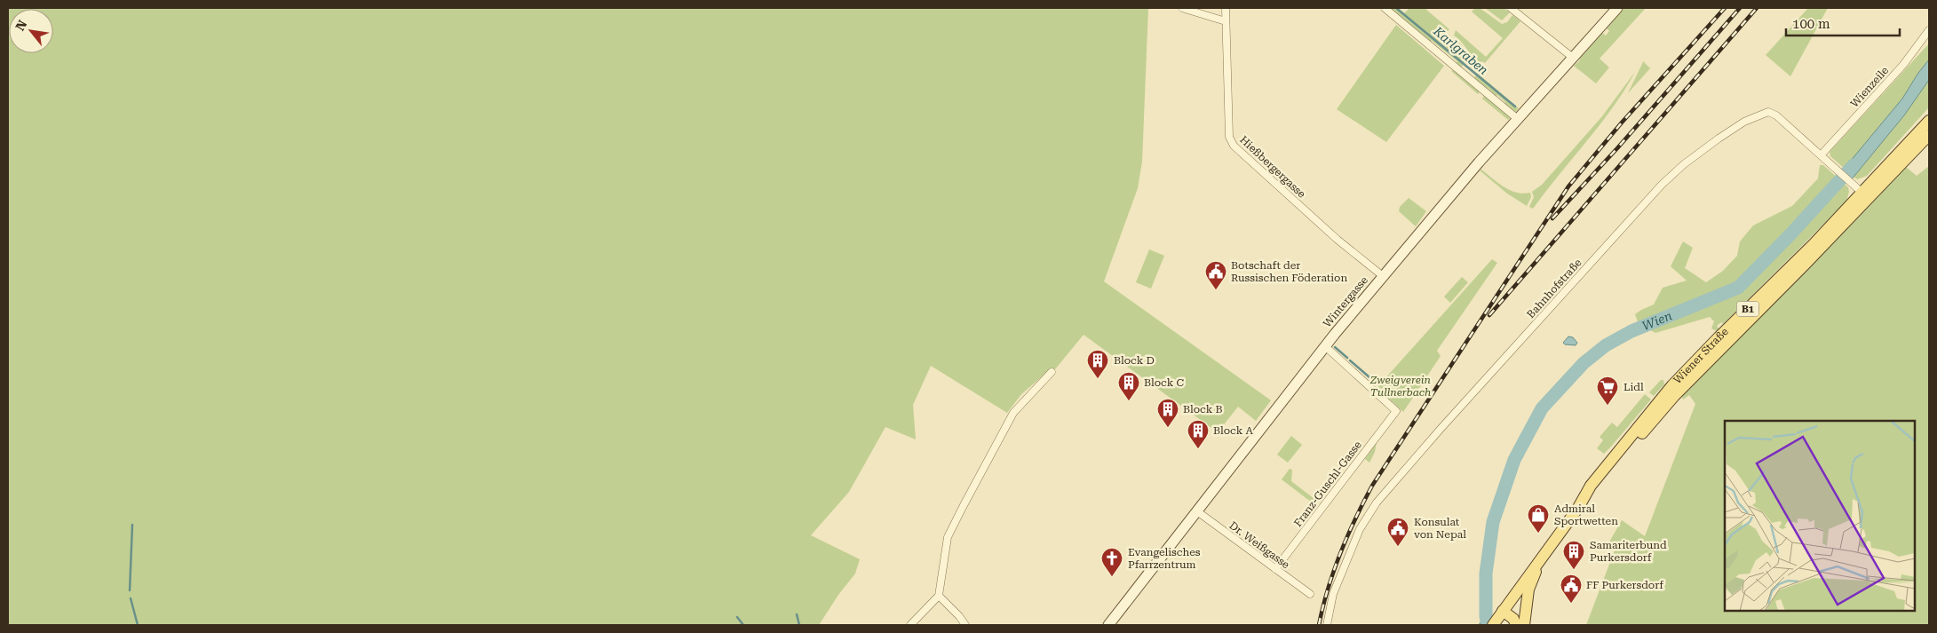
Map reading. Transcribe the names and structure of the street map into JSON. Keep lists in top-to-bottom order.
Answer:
{
  "streets": {
    "main road": ["B1", "Wiener Straße"],
    "street": [
      "Wienzeile",
      "Hießbergergasse",
      "Bahnhofstraße",
      "Wintergasse",
      "Franz-Guschl-Gasse",
      "Dr. Weißgasse"
    ]
  },
  "crossings": [
    ["Wienzeile", "Bahnhofstraße"],
    ["Hießbergergasse", "Wintergasse"],
    ["Bahnhofstraße", "Wiener Straße"],
    ["Wintergasse", "Franz-Guschl-Gasse"],
    ["Wintergasse", "Dr. Weißgasse"],
    ["Franz-Guschl-Gasse", "Dr. Weißgasse"]
  ],
  "water": ["Karlgraben", "Wien"],
  "parks": ["Zweigverein Tullnerbach"],
  "places": {
    "public building": ["Botschaft der Russischen Föderation", "Konsulat von Nepal", "FF Purkersdorf"],
    "building": [
      "Block D",
      "Block C",
      "Block B",
      "Block A",
      "Samariterbund Purkersdorf"
    ],
    "supermarket": ["Lidl"],
    "shop": ["Admiral Sportwetten"],
    "church": ["Evangelisches Pfarrzentrum"]
  },
  "scale_bar": "100 m",
  "north": "top left"
}
